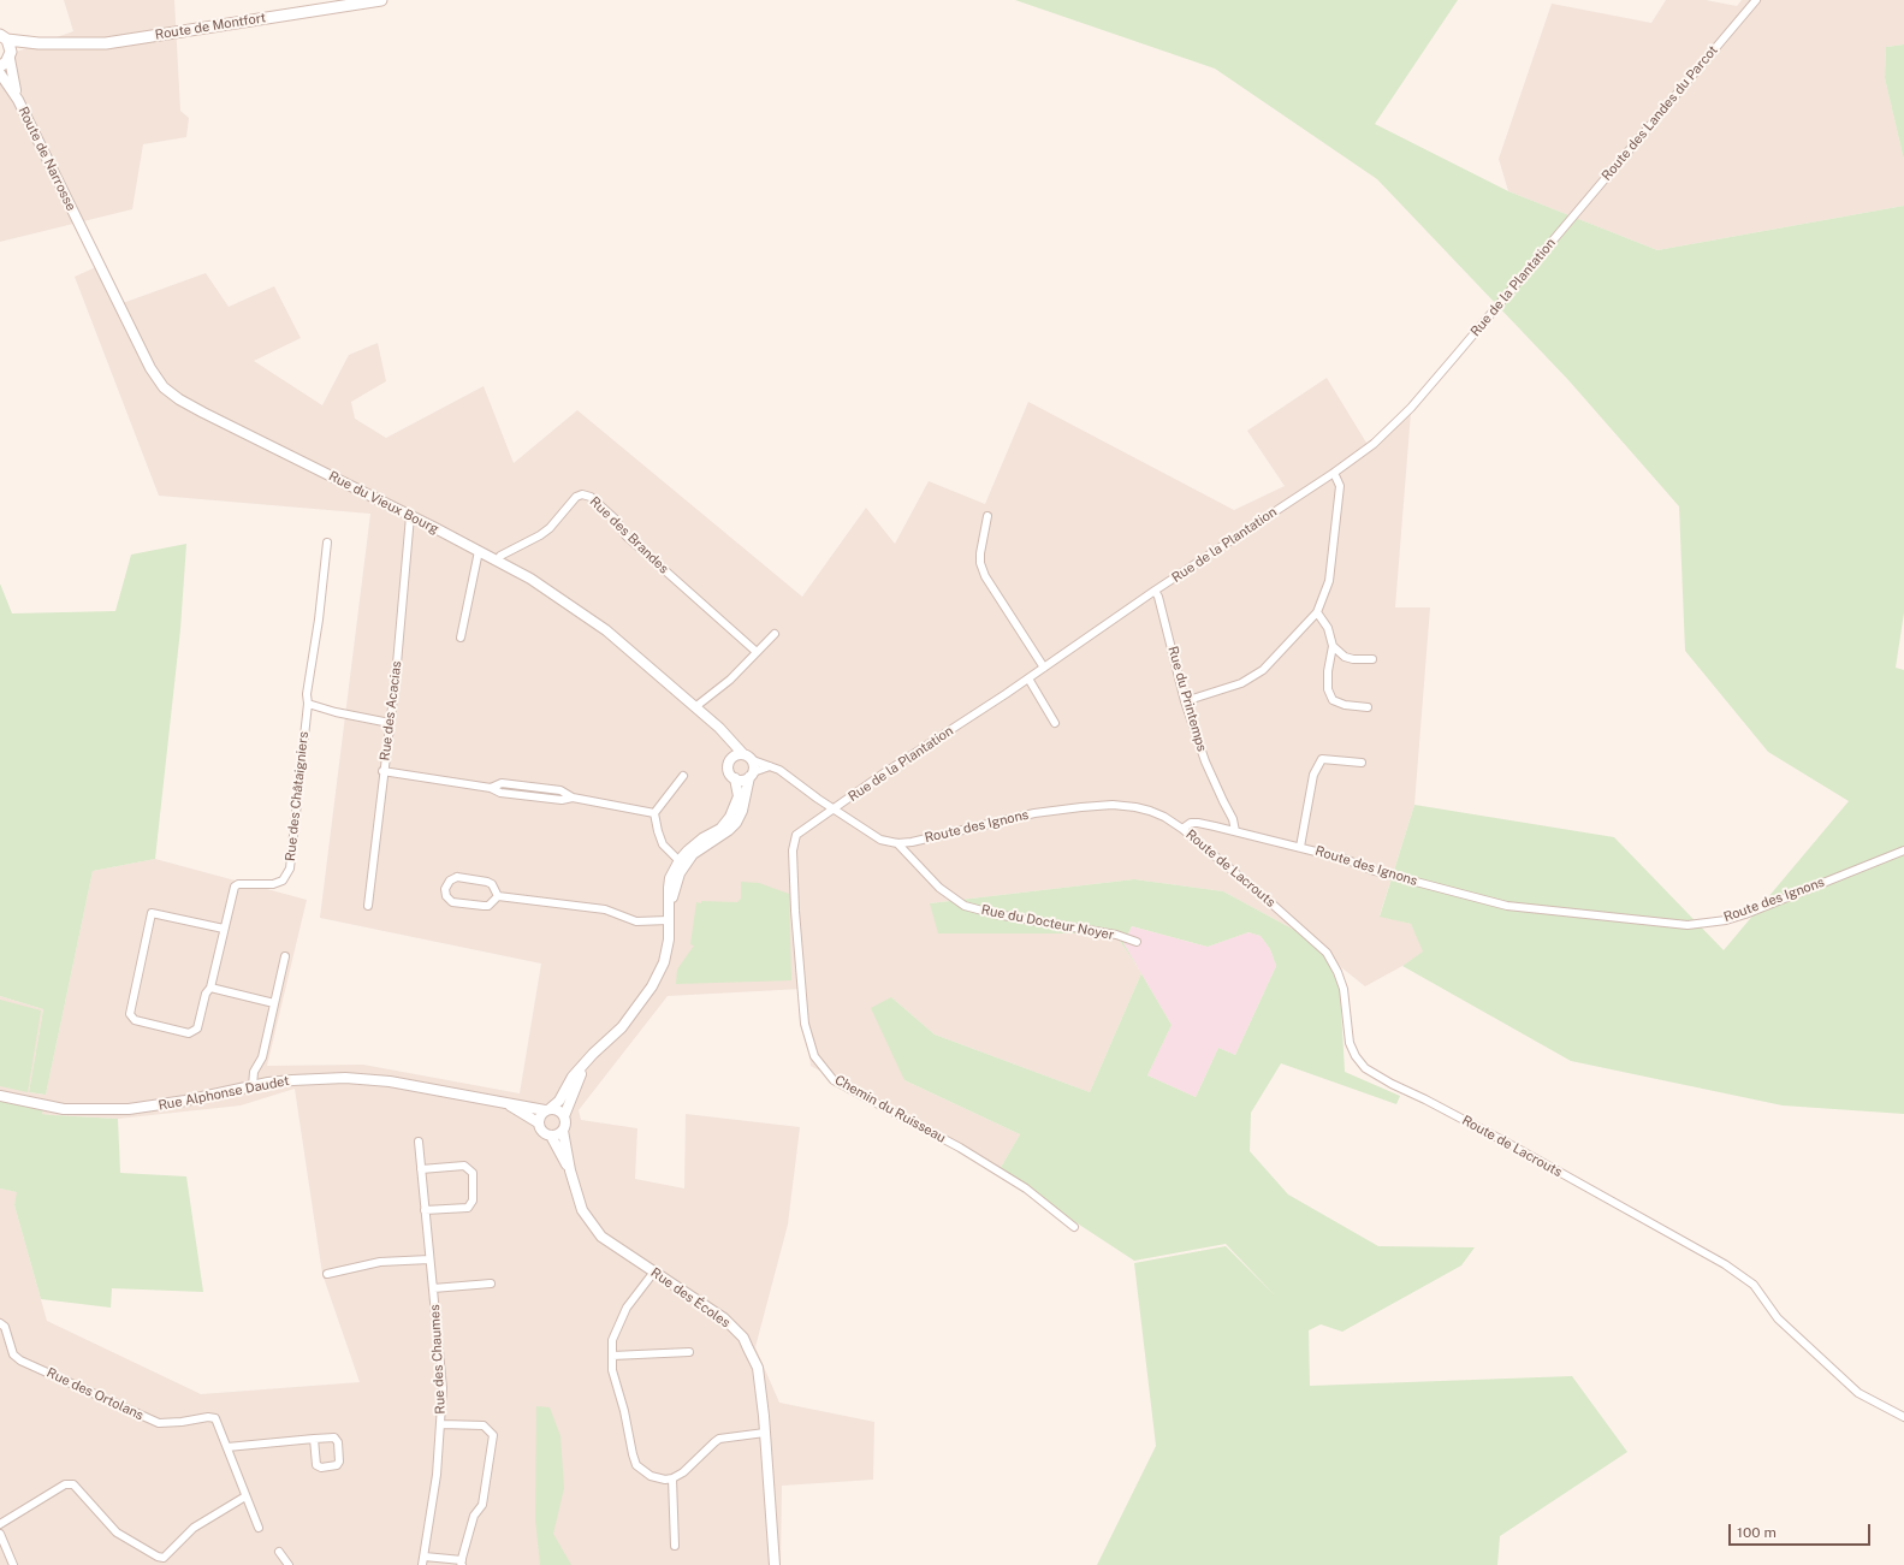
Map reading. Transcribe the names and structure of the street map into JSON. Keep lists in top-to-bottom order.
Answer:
{
  "streets": {
    "main road": ["Route de Montfort"],
    "street": [
      "Route des Landes du Parcot",
      "Route de Narrosse",
      "Rue de la Plantation",
      "Rue du Vieux Bourg",
      "Rue des Brandes",
      "Rue du Printemps",
      "Rue des Acacias",
      "Rue des Châtaigniers",
      "Route des Ignons",
      "Route de Lacrouts",
      "Rue du Docteur Noyer",
      "Rue Alphonse Daudet",
      "Chemin du Ruisseau",
      "Rue des Écoles",
      "Rue des Chaumes",
      "Rue des Ortolans"
    ]
  },
  "crossings": [
    ["Route de Montfort", "Route de Narrosse"],
    ["Route des Landes du Parcot", "Rue de la Plantation"],
    ["Route de Narrosse", "Rue du Vieux Bourg"],
    ["Rue de la Plantation", "Rue du Printemps"],
    ["Rue de la Plantation", "Route des Ignons"],
    ["Rue de la Plantation", "Chemin du Ruisseau"],
    ["Rue du Vieux Bourg", "Rue des Brandes"],
    ["Rue du Vieux Bourg", "Rue des Acacias"],
    ["Rue du Printemps", "Route des Ignons"],
    ["Route des Ignons", "Route de Lacrouts"],
    ["Route des Ignons", "Rue du Docteur Noyer"],
    ["Route des Ignons", "Chemin du Ruisseau"],
    ["Rue Alphonse Daudet", "Rue des Écoles"]
  ],
  "scale_bar": "100 m"
}
